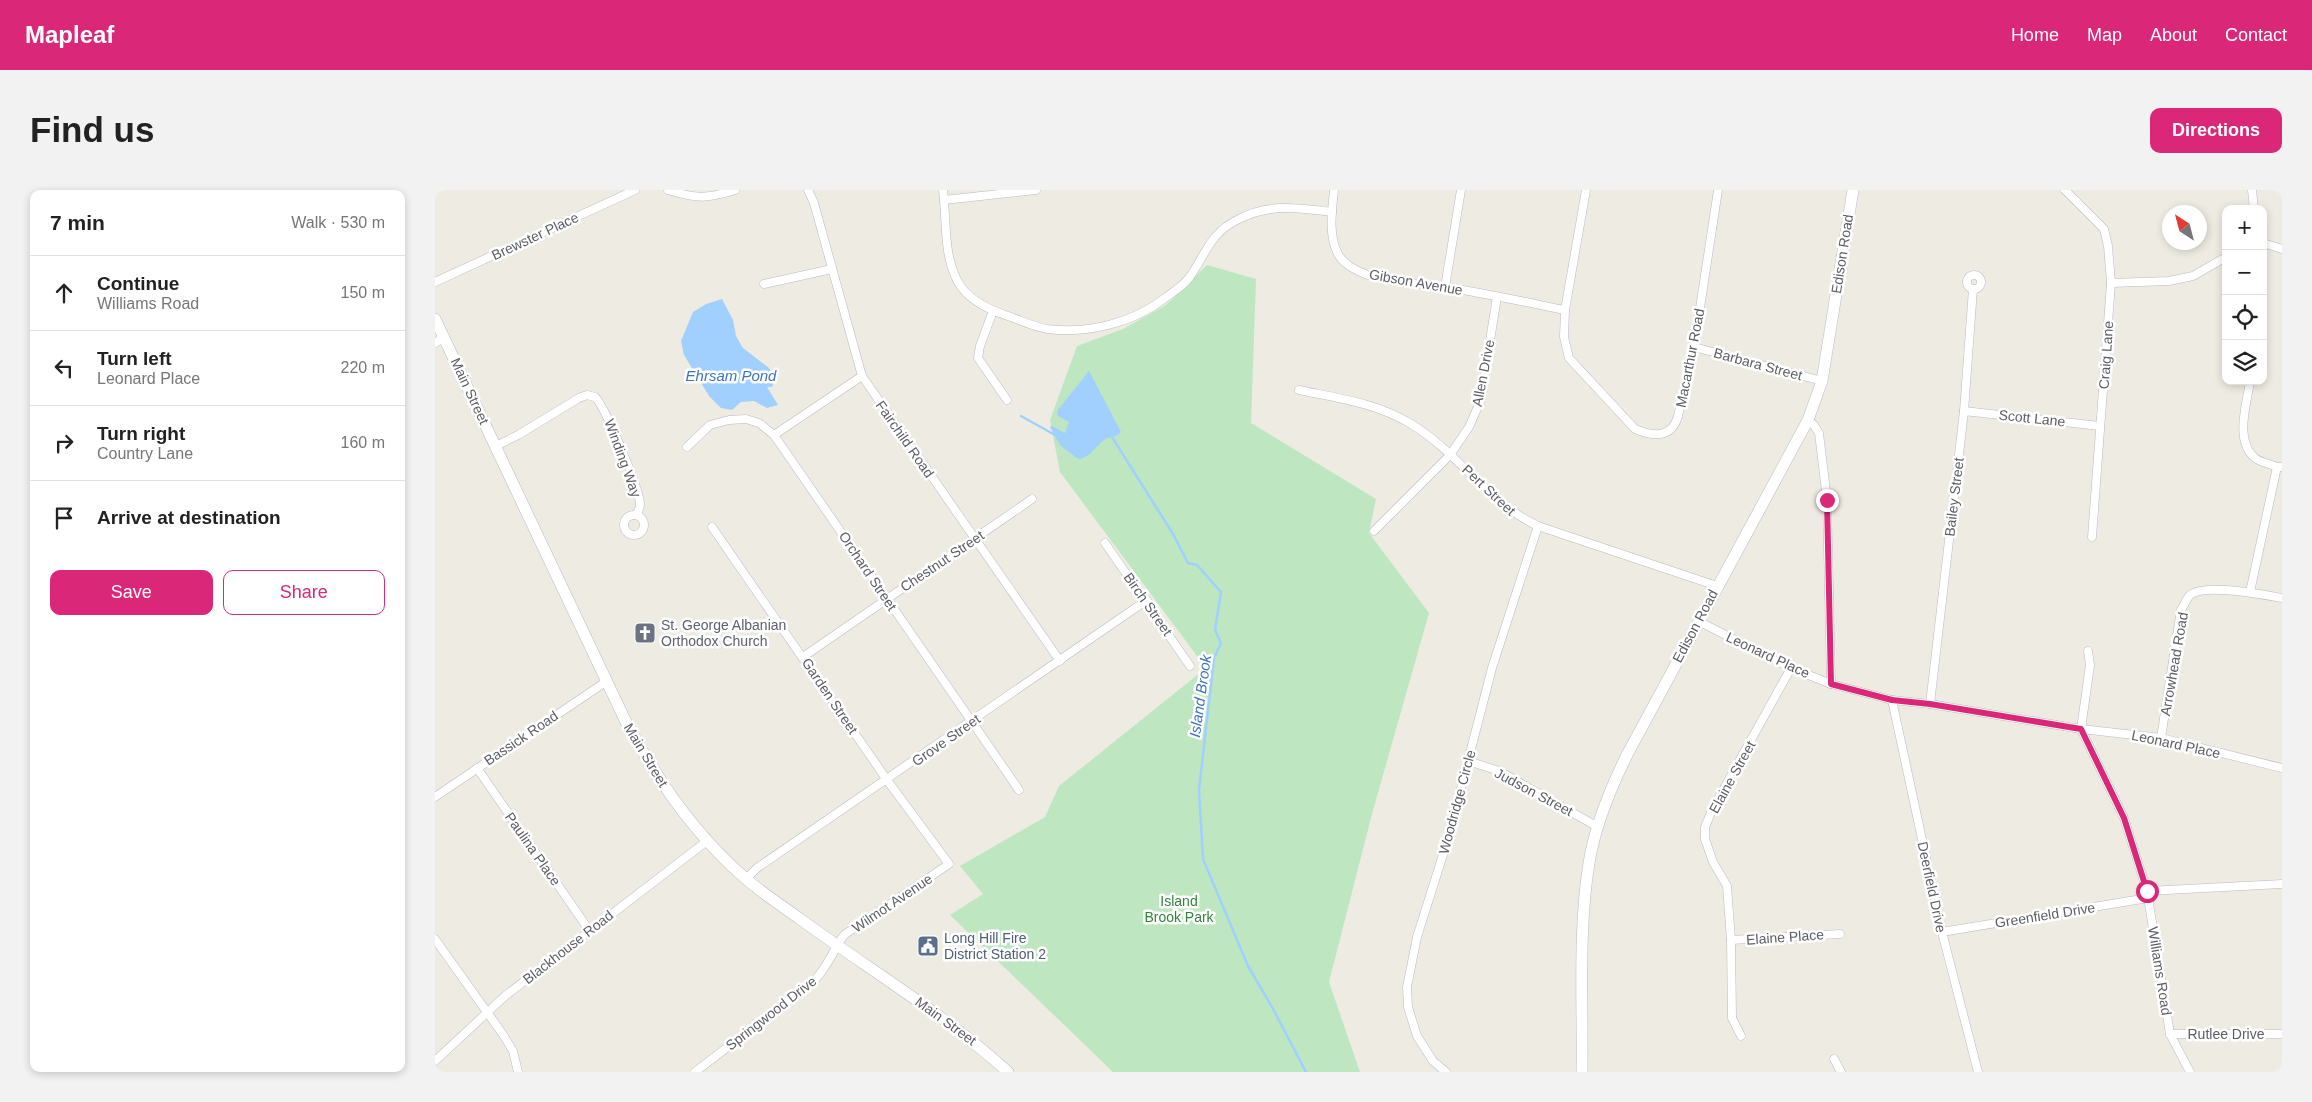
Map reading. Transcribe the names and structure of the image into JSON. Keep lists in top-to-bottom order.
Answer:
{
  "streets": {
    "main road": ["Edison Road", "Main Street"],
    "street": [
      "Brewster Place",
      "Gibson Avenue",
      "Craig Lane",
      "Macarthur Road",
      "Barbara Street",
      "Allen Drive",
      "Scott Lane",
      "Fairchild Road",
      "Winding Way",
      "Pert Street",
      "Bailey Street",
      "Chestnut Street",
      "Orchard Street",
      "Birch Street",
      "Leonard Place",
      "Arrowhead Road",
      "Garden Street",
      "Bassick Road",
      "Grove Street",
      "Elaine Street",
      "Judson Street",
      "Woodridge Circle",
      "Paulina Place",
      "Deerfield Drive",
      "Wilmot Avenue",
      "Greenfield Drive",
      "Elaine Place",
      "Blackhouse Road",
      "Williams Road",
      "Springwood Drive",
      "Rutlee Drive"
    ]
  },
  "crossings": [
    ["Edison Road", "Barbara Street"],
    ["Edison Road", "Pert Street"],
    ["Edison Road", "Leonard Place"],
    ["Edison Road", "Judson Street"],
    ["Gibson Avenue", "Macarthur Road"],
    ["Gibson Avenue", "Allen Drive"],
    ["Craig Lane", "Scott Lane"],
    ["Macarthur Road", "Barbara Street"],
    ["Allen Drive", "Pert Street"],
    ["Main Street", "Winding Way"],
    ["Main Street", "Bassick Road"],
    ["Main Street", "Grove Street"],
    ["Main Street", "Wilmot Avenue"],
    ["Main Street", "Blackhouse Road"],
    ["Main Street", "Springwood Drive"],
    ["Scott Lane", "Bailey Street"],
    ["Fairchild Road", "Chestnut Street"],
    ["Fairchild Road", "Grove Street"],
    ["Pert Street", "Woodridge Circle"],
    ["Bailey Street", "Leonard Place"],
    ["Chestnut Street", "Orchard Street"],
    ["Chestnut Street", "Garden Street"],
    ["Orchard Street", "Grove Street"],
    ["Birch Street", "Grove Street"],
    ["Leonard Place", "Arrowhead Road"],
    ["Leonard Place", "Elaine Street"],
    ["Leonard Place", "Deerfield Drive"],
    ["Leonard Place", "Williams Road"],
    ["Garden Street", "Grove Street"],
    ["Garden Street", "Wilmot Avenue"],
    ["Bassick Road", "Paulina Place"],
    ["Elaine Street", "Elaine Place"],
    ["Judson Street", "Woodridge Circle"],
    ["Paulina Place", "Blackhouse Road"],
    ["Deerfield Drive", "Greenfield Drive"],
    ["Wilmot Avenue", "Springwood Drive"],
    ["Greenfield Drive", "Williams Road"],
    ["Williams Road", "Rutlee Drive"]
  ],
  "water": ["Ehrsam Pond", "Island Brook"],
  "parks": ["Island Brook Park"],
  "places": {
    "church": ["St. George Albanian Orthodox Church"],
    "public building": ["Long Hill Fire District Station 2"]
  },
  "north": "top left",
  "page": {
    "header": "Mapleaf",
    "nav": [
      "Home",
      "Map",
      "About",
      "Contact"
    ],
    "buttons": [
      "Directions",
      ["Save", "Share"]
    ],
    "title": "Find us",
    "heading": ["7 min", "Walk · 530 m"],
    "map_buttons": ["+", "−"],
    "list": [
      ["Continue", "Williams Road", "150 m"],
      ["Turn left", "Leonard Place", "220 m"],
      ["Turn right", "Country Lane", "160 m"],
      "Arrive at destination"
    ]
  }
}
